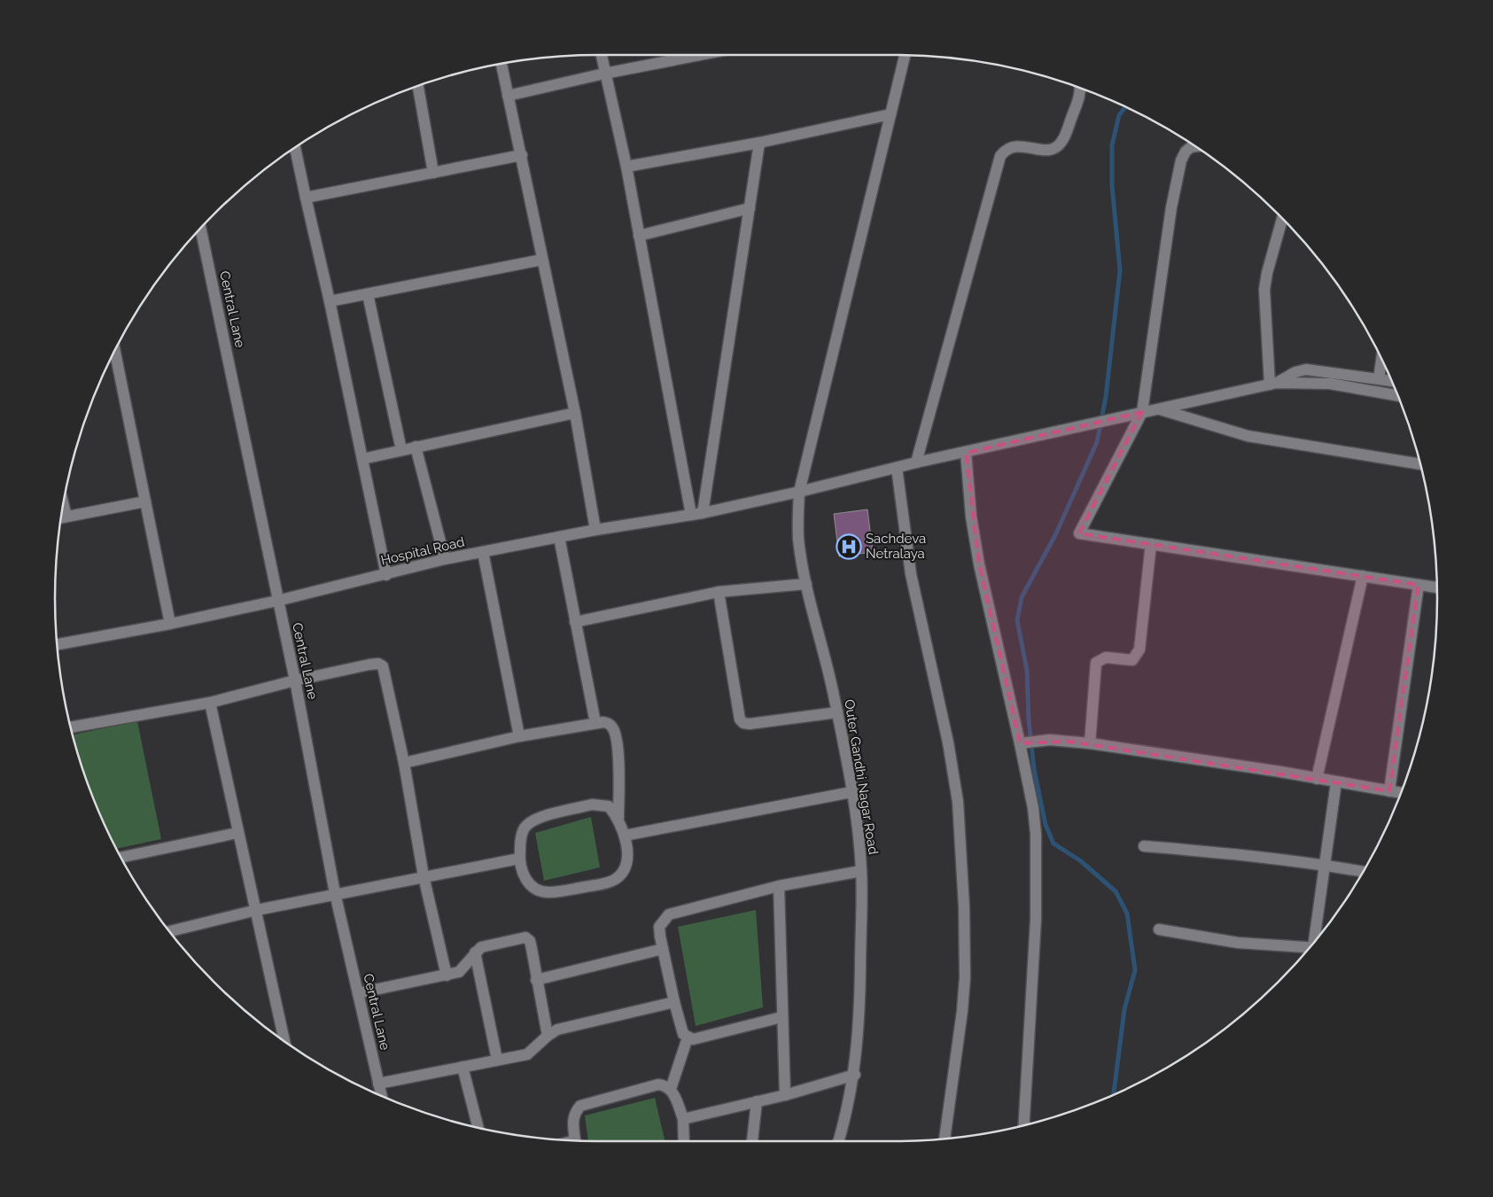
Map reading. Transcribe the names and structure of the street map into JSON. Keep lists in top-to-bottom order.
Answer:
{
  "streets": {
    "street": ["Central Lane", "Hospital Road", "Outer Gandhi Nagar Road"]
  },
  "crossings": [
    ["Central Lane", "Hospital Road"],
    ["Hospital Road", "Outer Gandhi Nagar Road"]
  ],
  "places": {
    "hospital": ["Sachdeva Netralaya"]
  }
}
